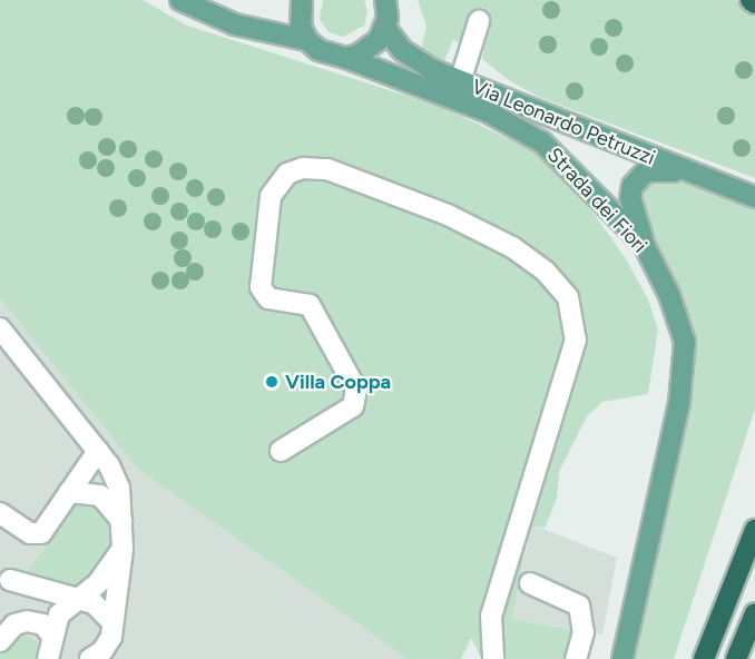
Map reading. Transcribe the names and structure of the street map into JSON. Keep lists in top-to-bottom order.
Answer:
{
  "streets": {
    "main road": ["Via Leonardo Petruzzi", "Strada dei Fiori"]
  },
  "places": ["Villa Coppa"]
}
